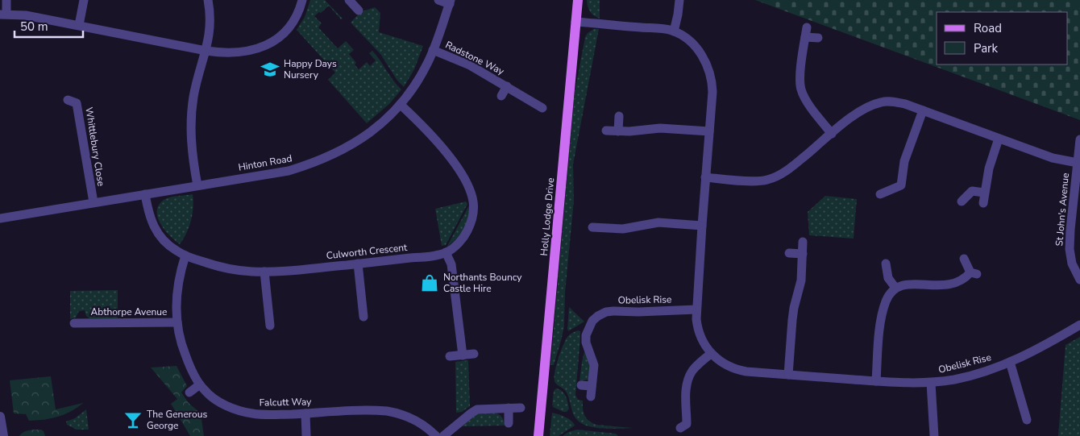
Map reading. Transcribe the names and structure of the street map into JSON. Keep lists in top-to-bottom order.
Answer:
{
  "streets": {
    "main road": ["Holly Lodge Drive"],
    "street": [
      "Radstone Way",
      "Whittlebury Close",
      "Hinton Road",
      "St John's Avenue",
      "Culworth Crescent",
      "Obelisk Rise",
      "Abthorpe Avenue",
      "Falcutt Way"
    ]
  },
  "crossings": [
    ["Radstone Way", "Hinton Road"],
    ["Whittlebury Close", "Hinton Road"],
    ["Hinton Road", "Culworth Crescent"],
    ["St John's Avenue", "Obelisk Rise"],
    ["Holly Lodge Drive", "Obelisk Rise"],
    ["Culworth Crescent", "Falcutt Way"],
    ["Abthorpe Avenue", "Falcutt Way"]
  ],
  "places": {
    "school or university": ["Happy Days Nursery"],
    "shop": ["Northants Bouncy Castle Hire"],
    "bar": ["The Generous George"]
  },
  "legend": ["Road", "Park"],
  "scale_bar": "50 m"
}
